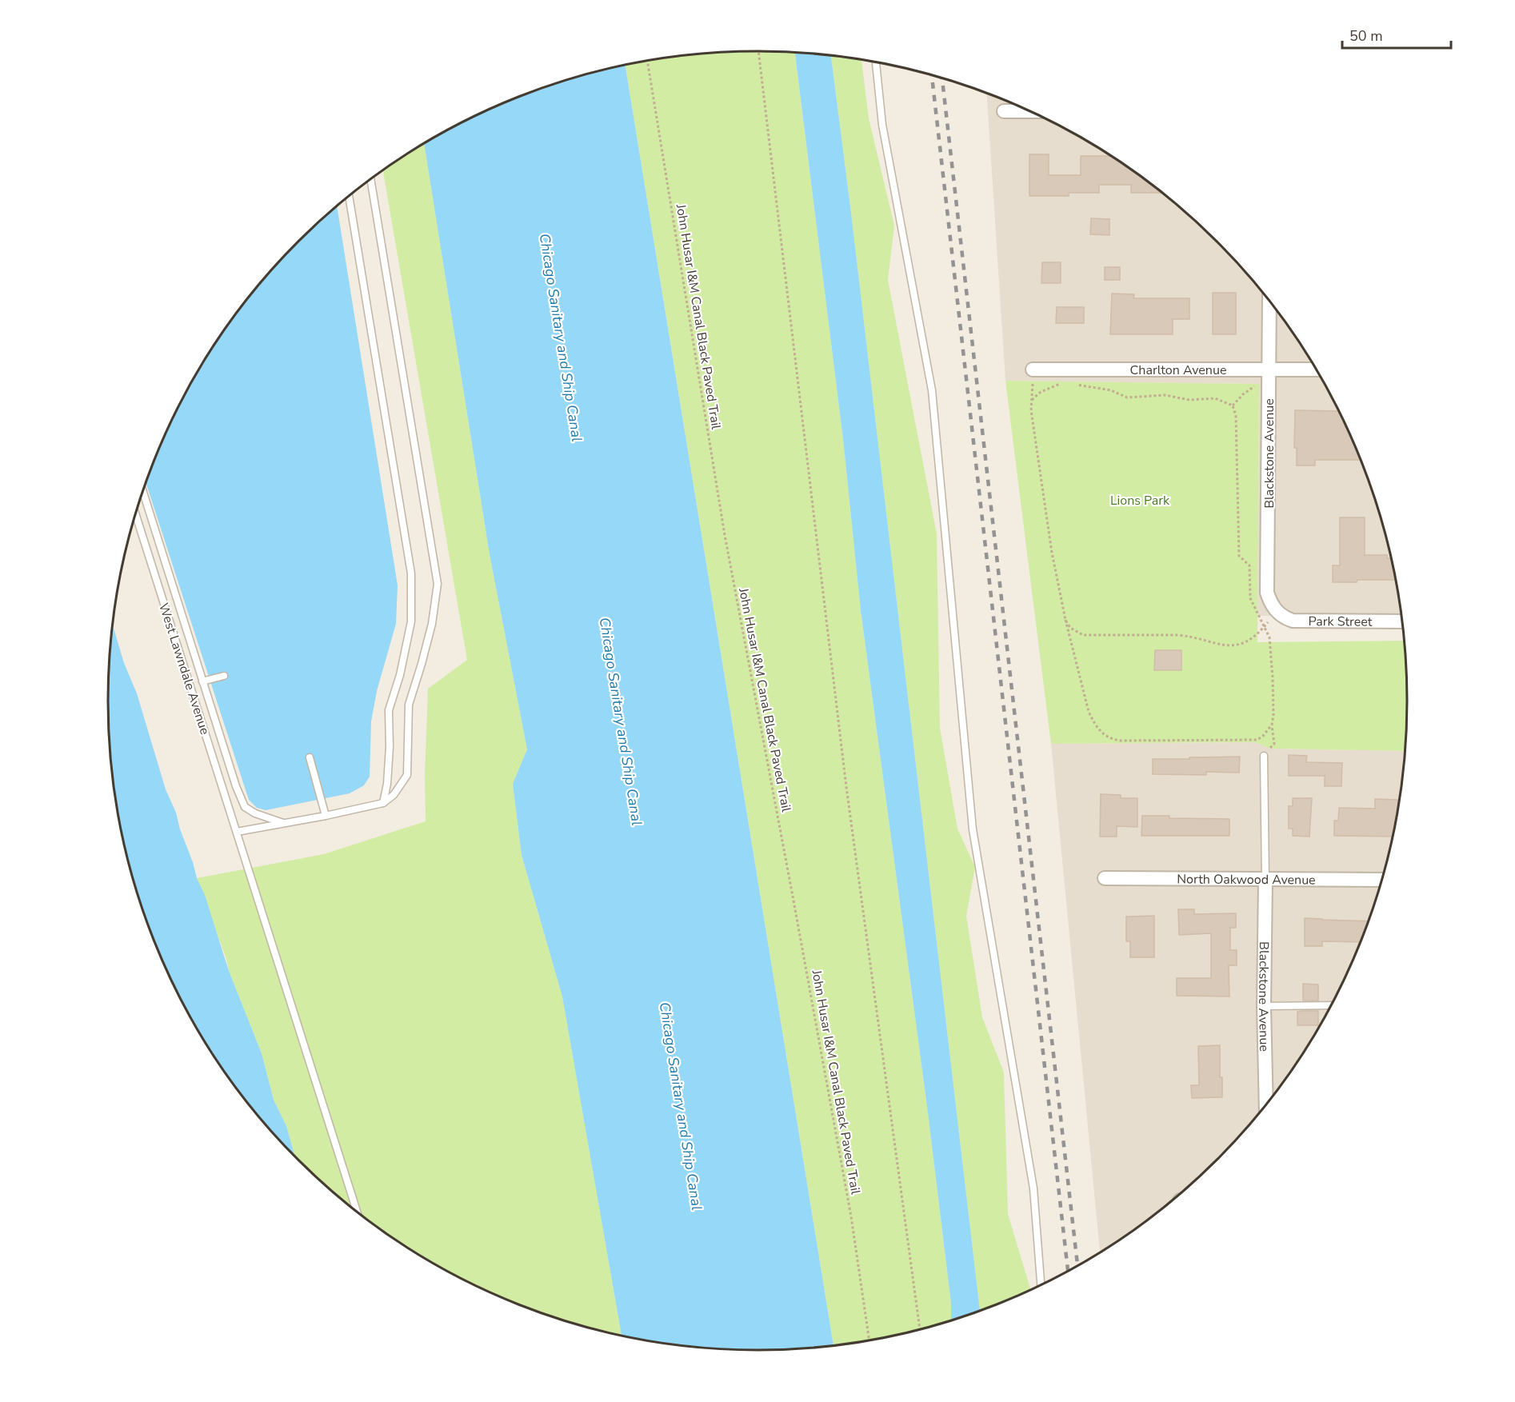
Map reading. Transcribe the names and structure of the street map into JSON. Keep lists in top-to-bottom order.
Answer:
{
  "streets": {
    "street": [
      "Charlton Avenue",
      "Blackstone Avenue",
      "Park Street",
      "North Oakwood Avenue"
    ],
    "lane": ["West Lawndale Avenue"],
    "path": ["John Husar I&M Canal Black Paved Trail"]
  },
  "crossings": [
    ["Charlton Avenue", "Blackstone Avenue"],
    ["Blackstone Avenue", "Park Street"],
    ["Blackstone Avenue", "North Oakwood Avenue"]
  ],
  "water": ["Chicago Sanitary and Ship Canal"],
  "parks": ["Lions Park"],
  "scale_bar": "50 m"
}
